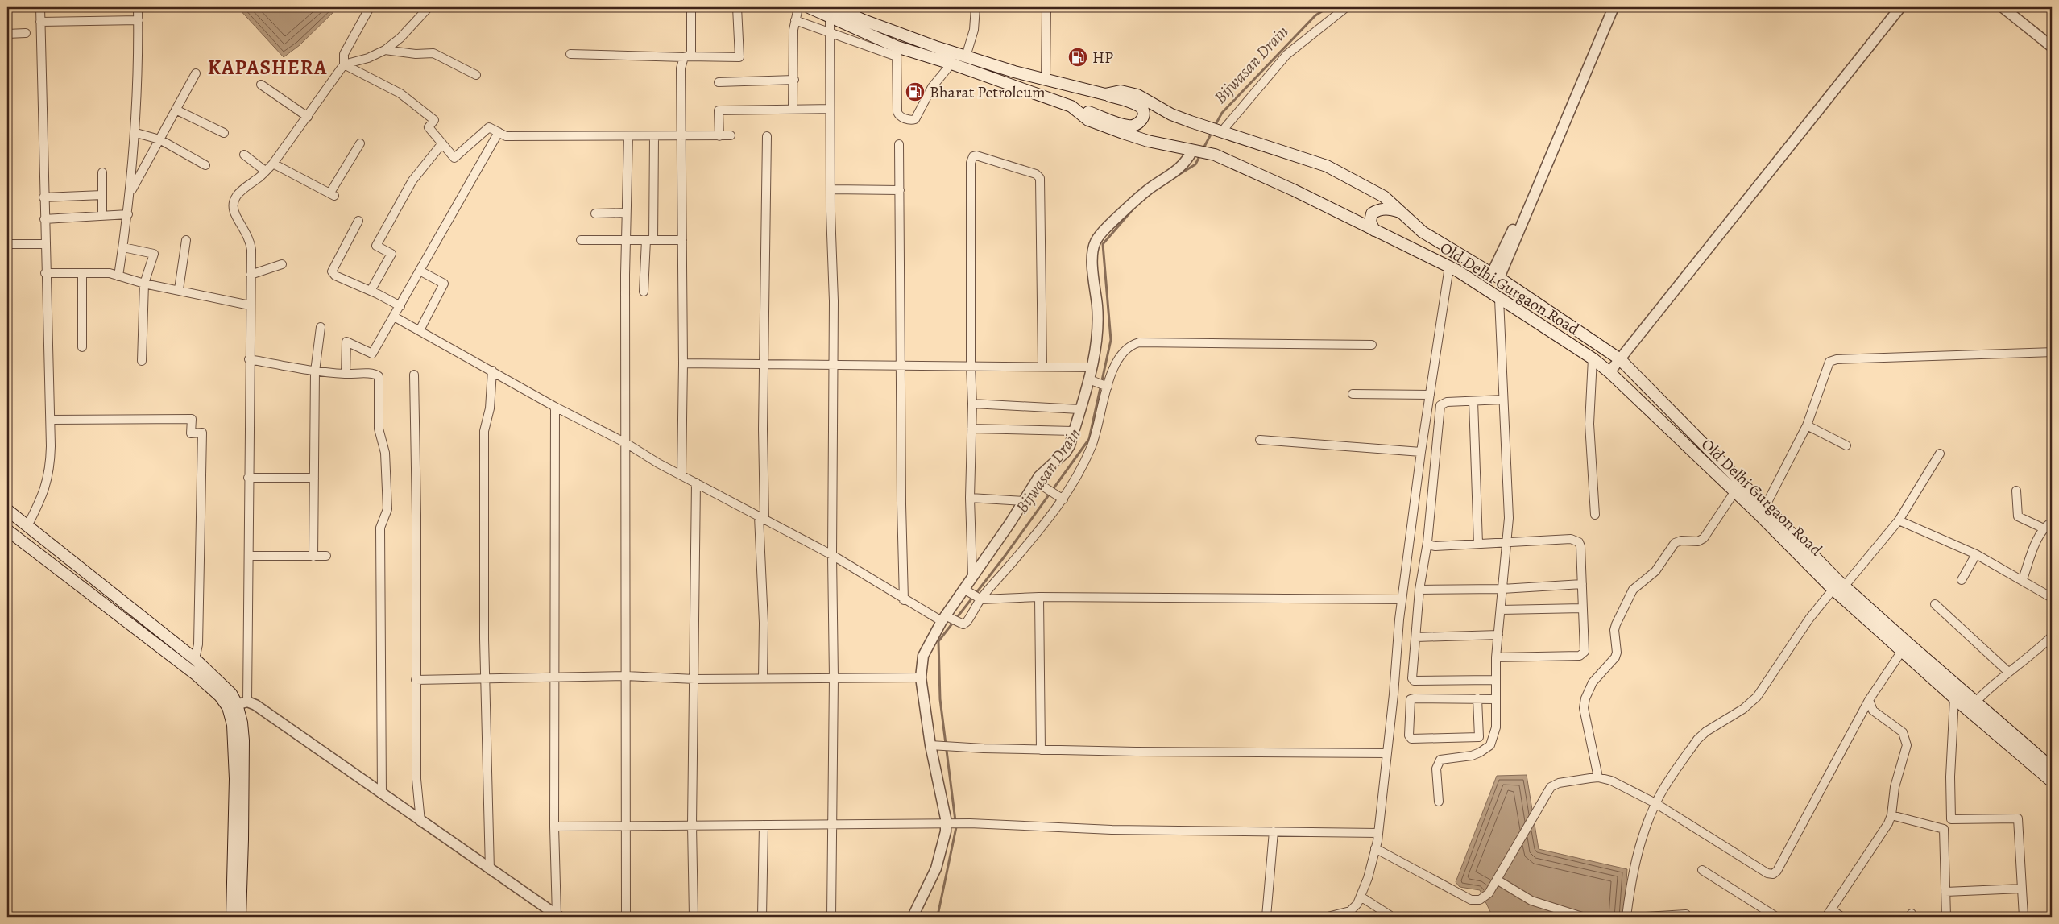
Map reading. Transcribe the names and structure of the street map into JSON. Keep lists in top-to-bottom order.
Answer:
{
  "streets": {
    "main road": ["Old Delhi Gurgaon Road"]
  },
  "districts": ["KAPASHERA"],
  "water": ["Bijwasan Drain"],
  "places": {
    "fuel station": ["HP", "Bharat Petroleum"]
  }
}
